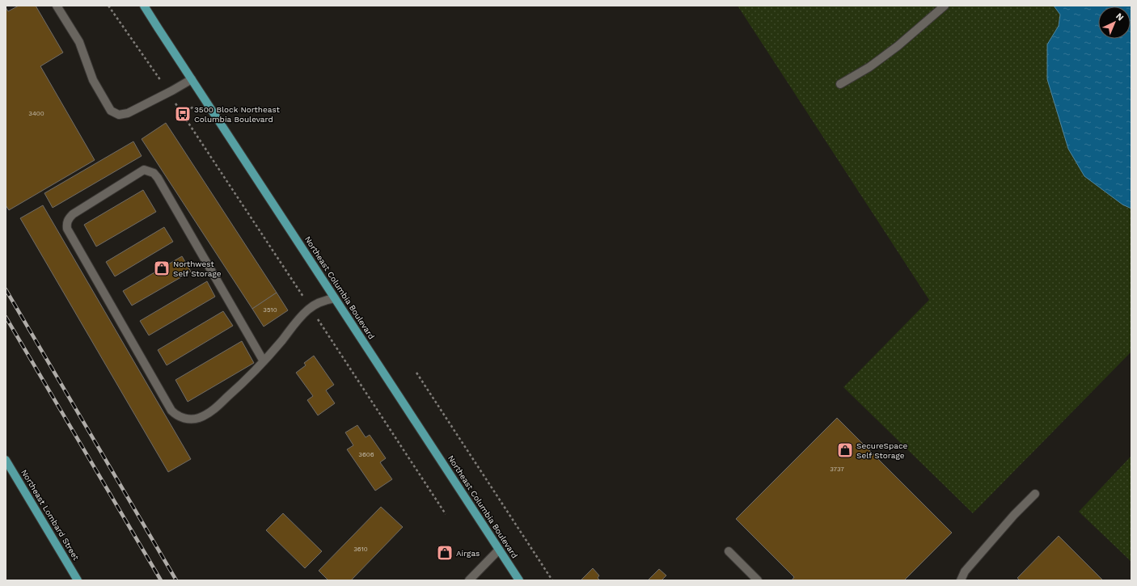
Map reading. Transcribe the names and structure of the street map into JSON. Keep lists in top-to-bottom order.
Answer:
{
  "streets": {
    "main road": ["Northeast Columbia Boulevard", "Northeast Lombard Street"]
  },
  "places": {
    "bus stop": ["3500 Block Northeast Columbia Boulevard"],
    "shop": ["Northwest Self Storage", "SecureSpace Self Storage", "Airgas"]
  },
  "house_numbers": [
    "3400",
    "3510",
    "3606",
    "3737",
    "3610"
  ],
  "north": "top right"
}
